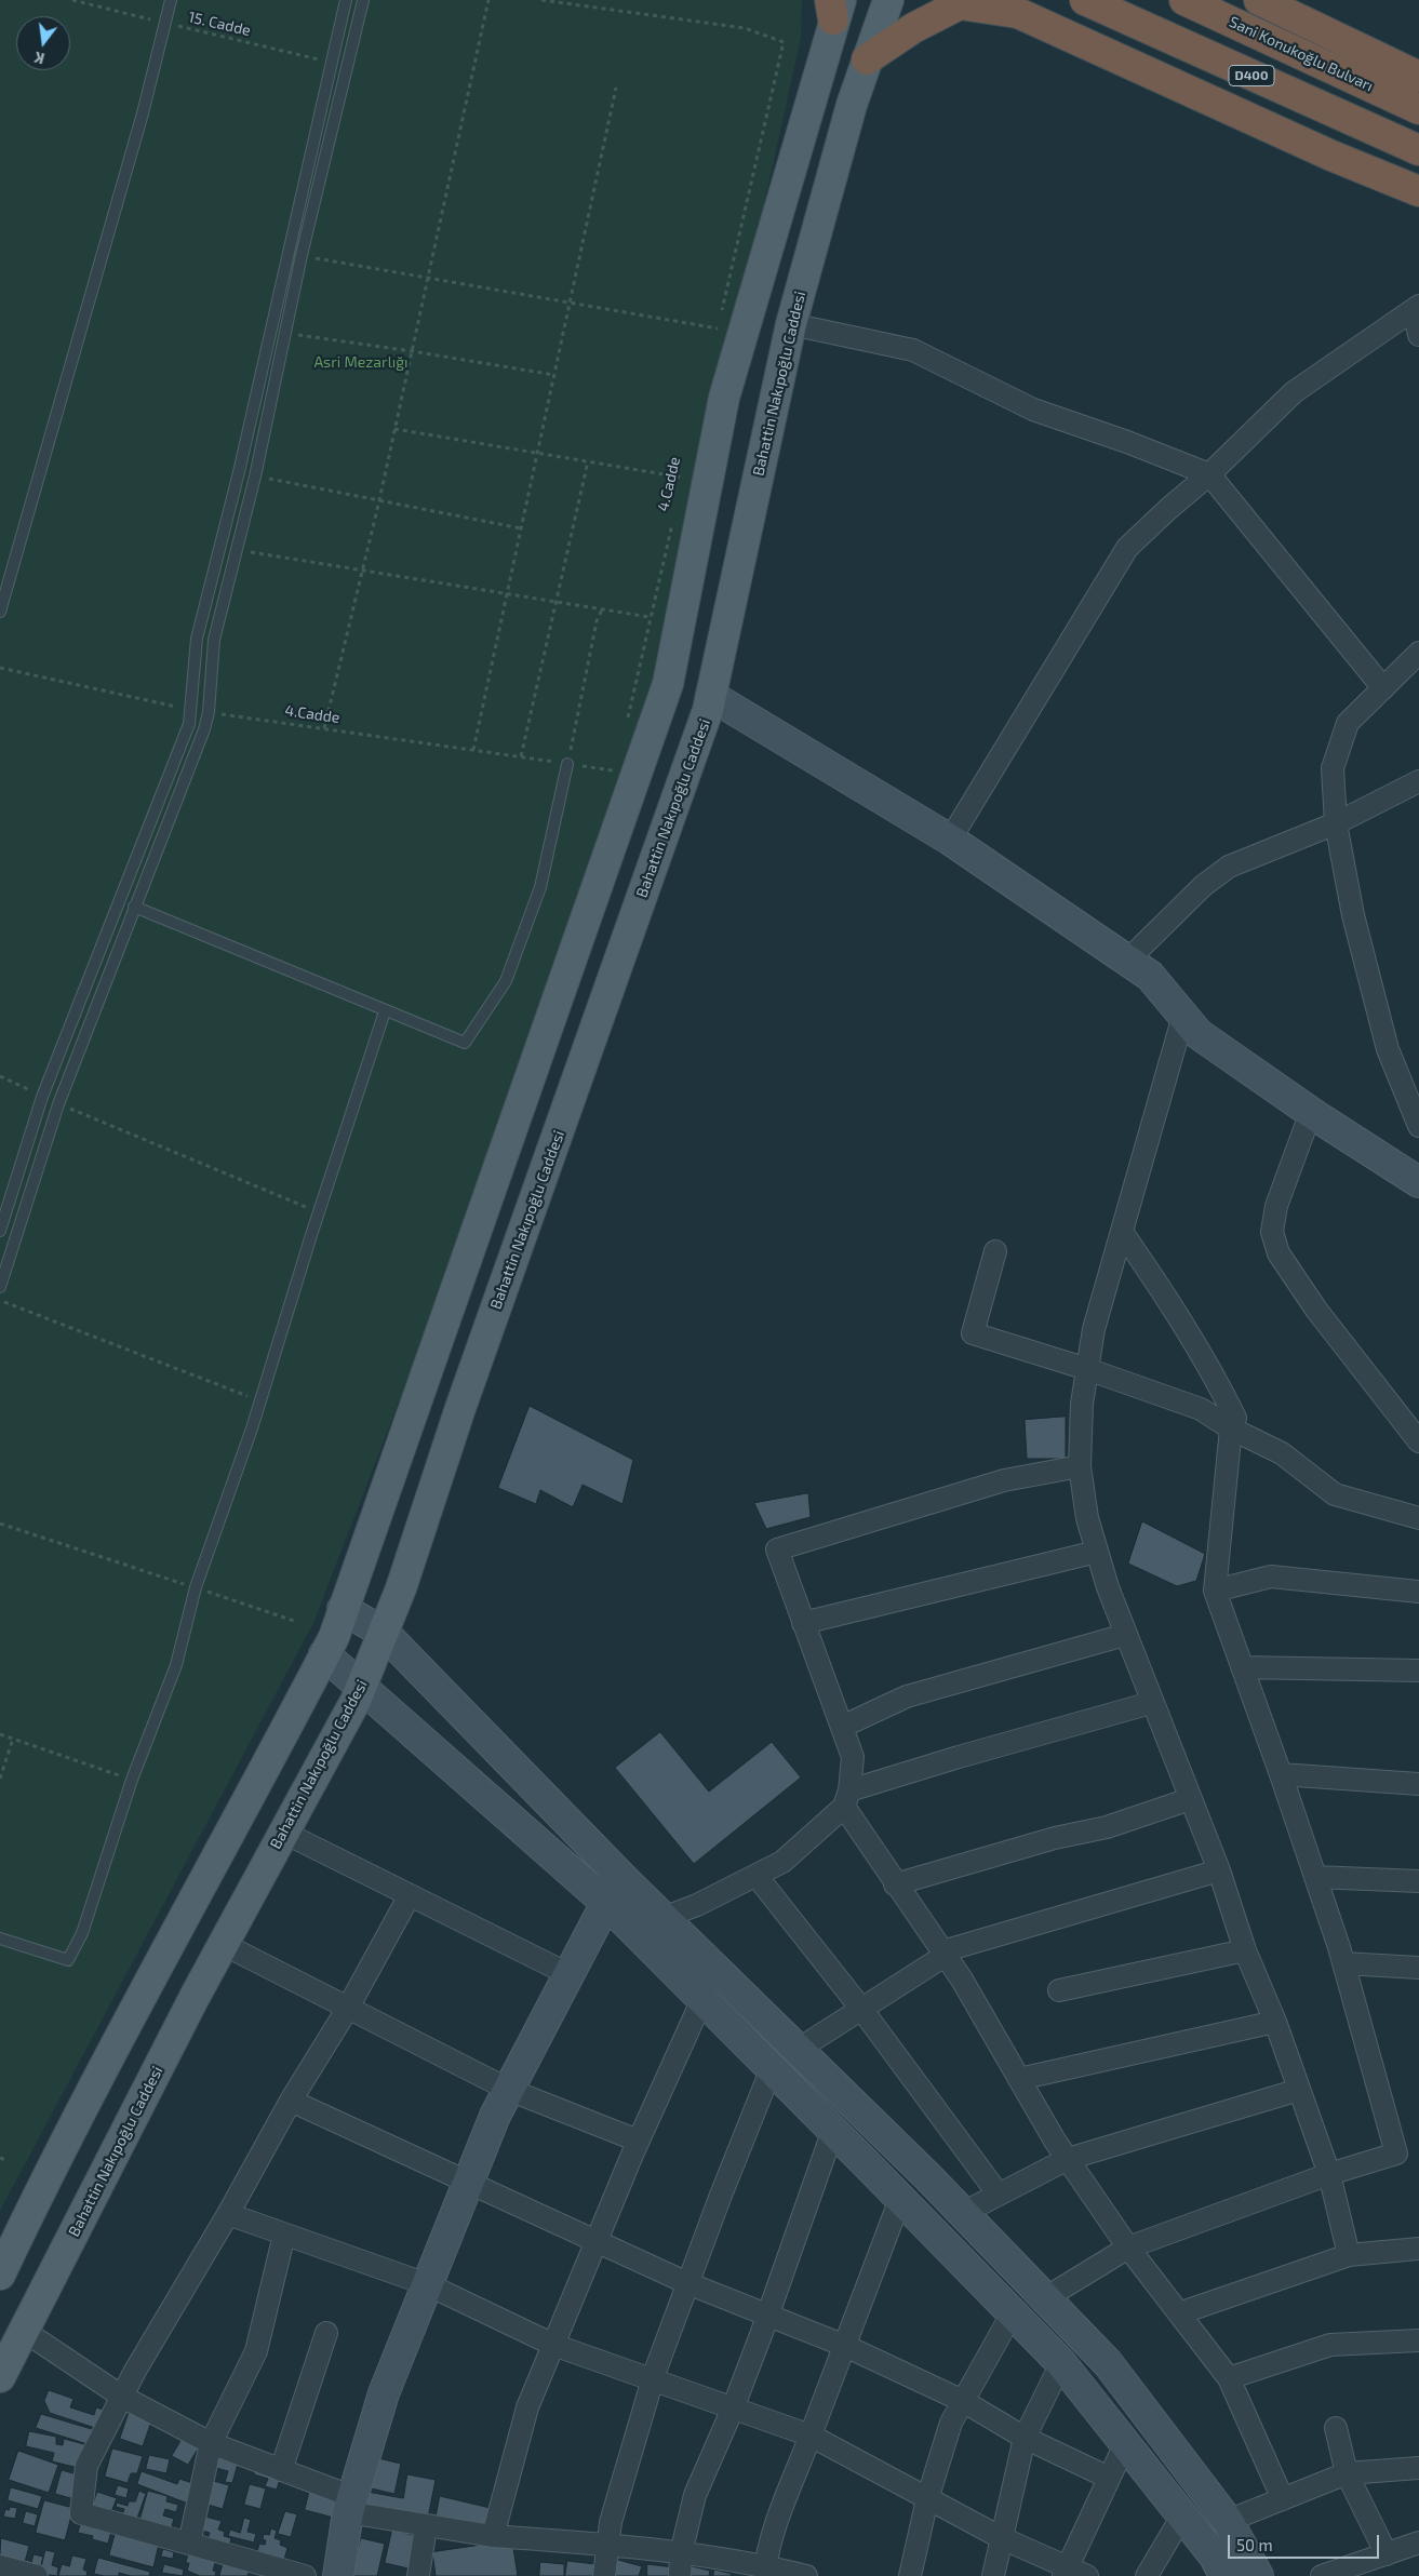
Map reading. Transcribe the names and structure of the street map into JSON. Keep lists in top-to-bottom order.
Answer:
{
  "streets": {
    "highway": ["Sani Konukoğlu Bulvarı", "D400"],
    "main road": ["Bahattin Nakıpoğlu Caddesi"],
    "path": ["15. Cadde", "4.Cadde"]
  },
  "parks": ["Asri Mezarlığı"],
  "scale_bar": "50 m",
  "north": "bottom"
}
